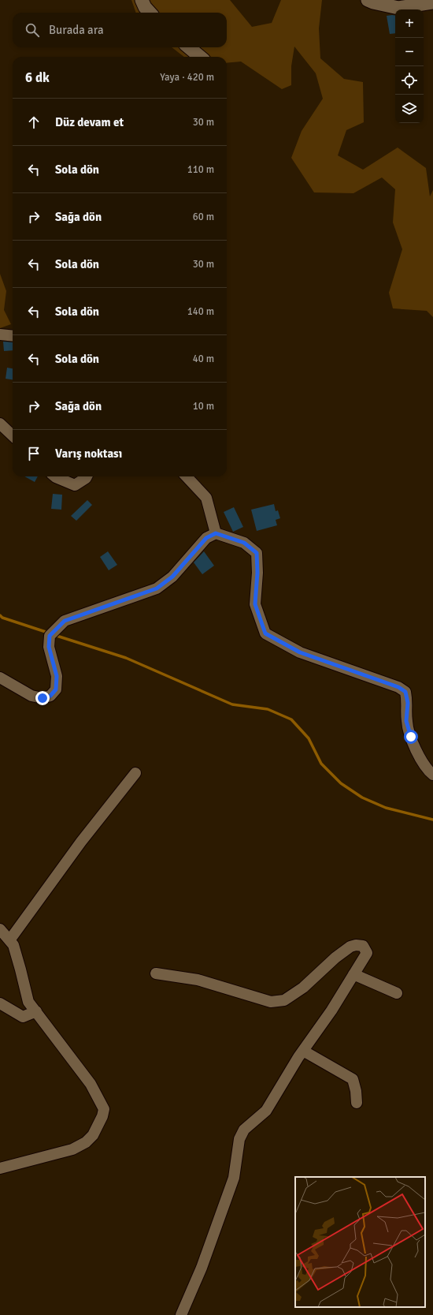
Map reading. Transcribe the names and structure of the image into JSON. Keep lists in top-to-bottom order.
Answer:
{
  "page": {
    "map_buttons": ["+", "−"],
    "search": "Burada ara",
    "heading": ["6 dk", "Yaya · 420 m"],
    "list": [
      ["Düz devam et", "30 m"],
      ["Sola dön", "110 m"],
      ["Sağa dön", "60 m"],
      ["Sola dön", "30 m"],
      ["Sola dön", "140 m"],
      ["Sola dön", "40 m"],
      ["Sağa dön", "10 m"],
      "Varış noktası"
    ]
  }
}
